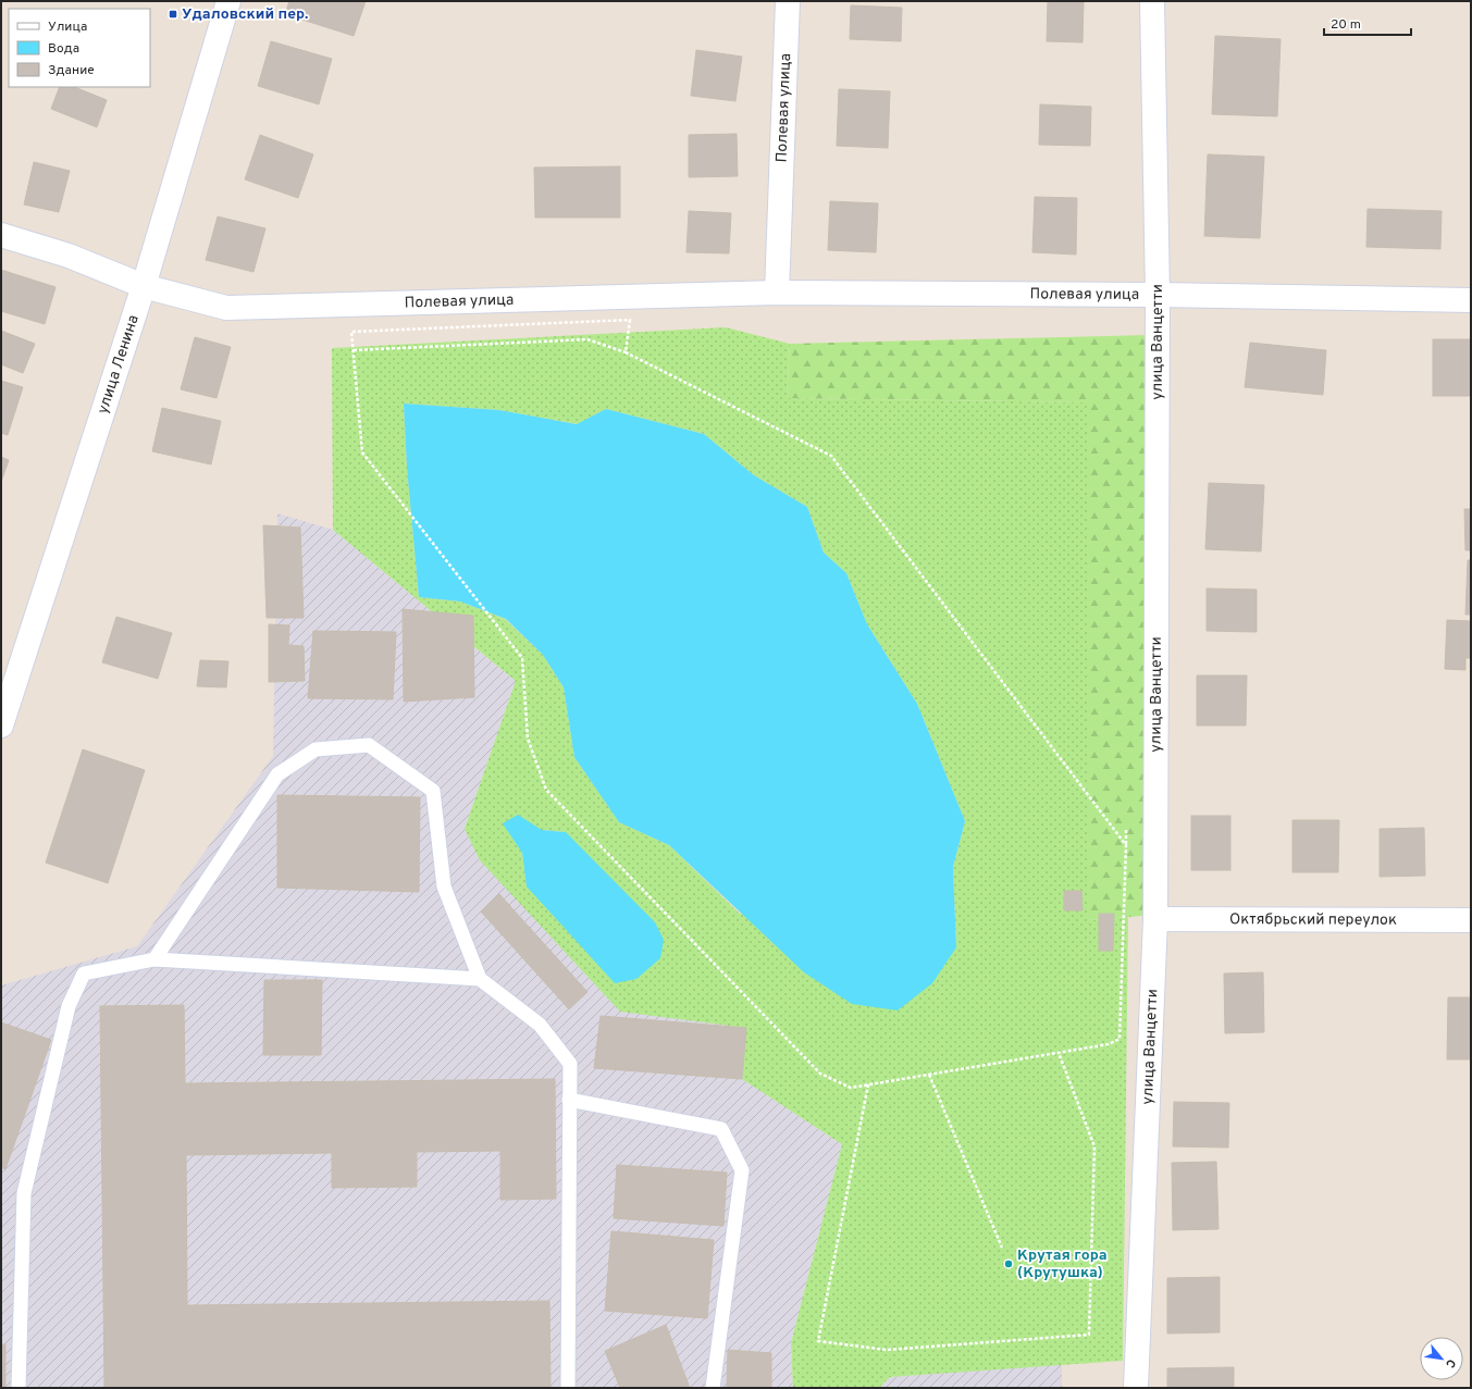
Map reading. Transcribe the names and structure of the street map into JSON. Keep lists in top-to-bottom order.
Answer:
{
  "streets": {
    "street": [
      "Полевая улица",
      "улица Ванцетти",
      "улица Ленина",
      "Октябрьский переулок"
    ]
  },
  "crossings": [
    ["Полевая улица", "улица Ванцетти"],
    ["Полевая улица", "улица Ленина"],
    ["улица Ванцетти", "Октябрьский переулок"]
  ],
  "places": {
    "transit": ["Удаловский пер."],
    "other": ["Крутая гора (Крутушка)"]
  },
  "legend": ["Улица", "Вода", "Здание"],
  "scale_bar": "20 m",
  "north": "bottom right"
}
